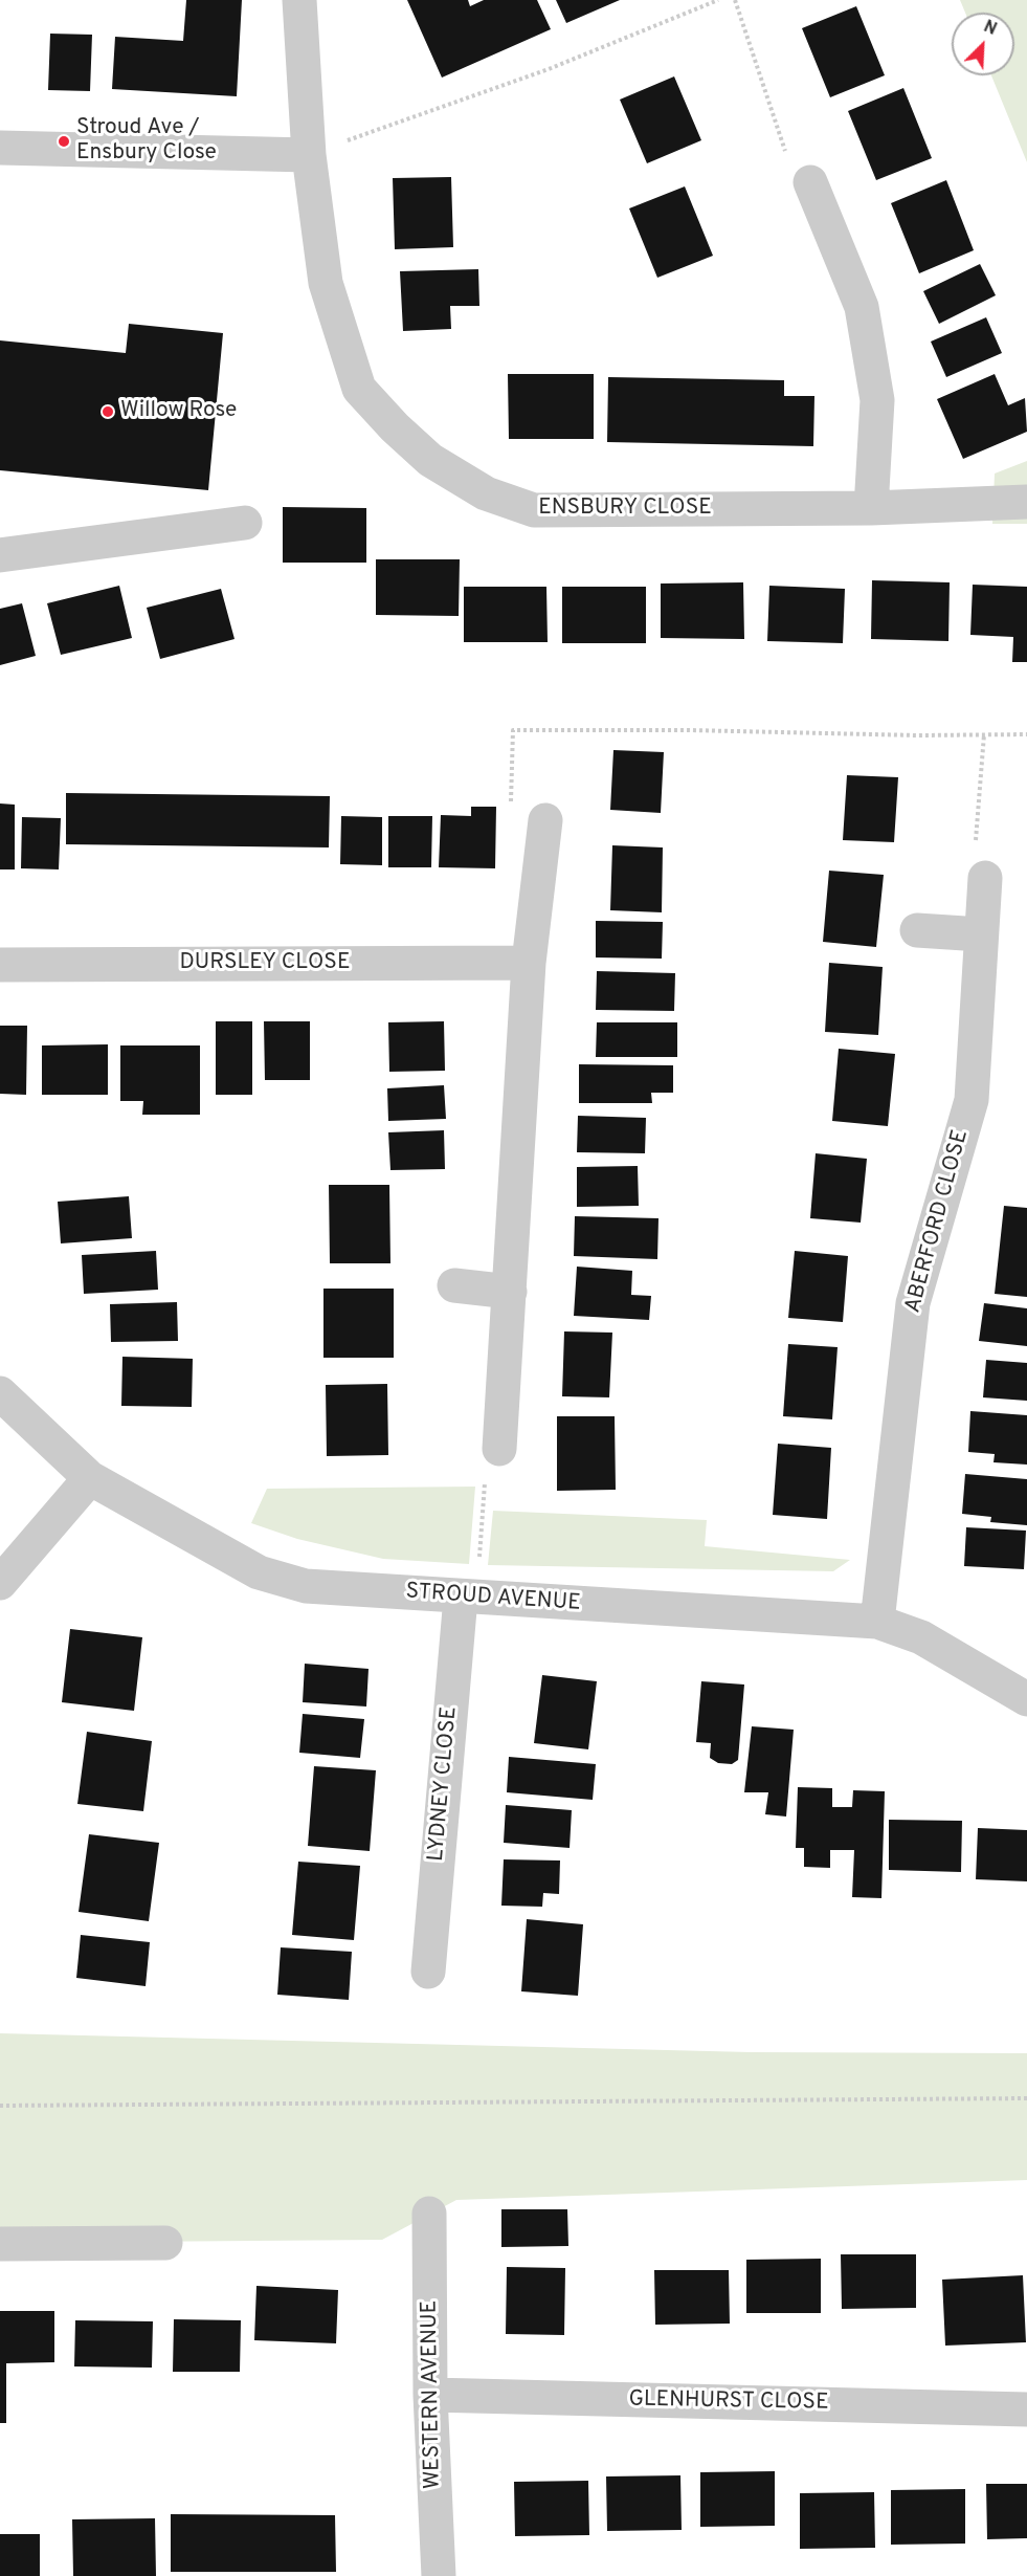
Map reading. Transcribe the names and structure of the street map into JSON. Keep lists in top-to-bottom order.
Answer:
{
  "streets": {
    "street": [
      "ENSBURY CLOSE",
      "DURSLEY CLOSE",
      "ABERFORD CLOSE",
      "STROUD AVENUE",
      "LYDNEY CLOSE",
      "WESTERN AVENUE",
      "GLENHURST CLOSE"
    ]
  },
  "crossings": [
    ["ABERFORD CLOSE", "STROUD AVENUE"],
    ["STROUD AVENUE", "LYDNEY CLOSE"],
    ["WESTERN AVENUE", "GLENHURST CLOSE"]
  ],
  "places": ["Stroud Ave / Ensbury Close", "Willow Rose"],
  "north": "top right"
}
